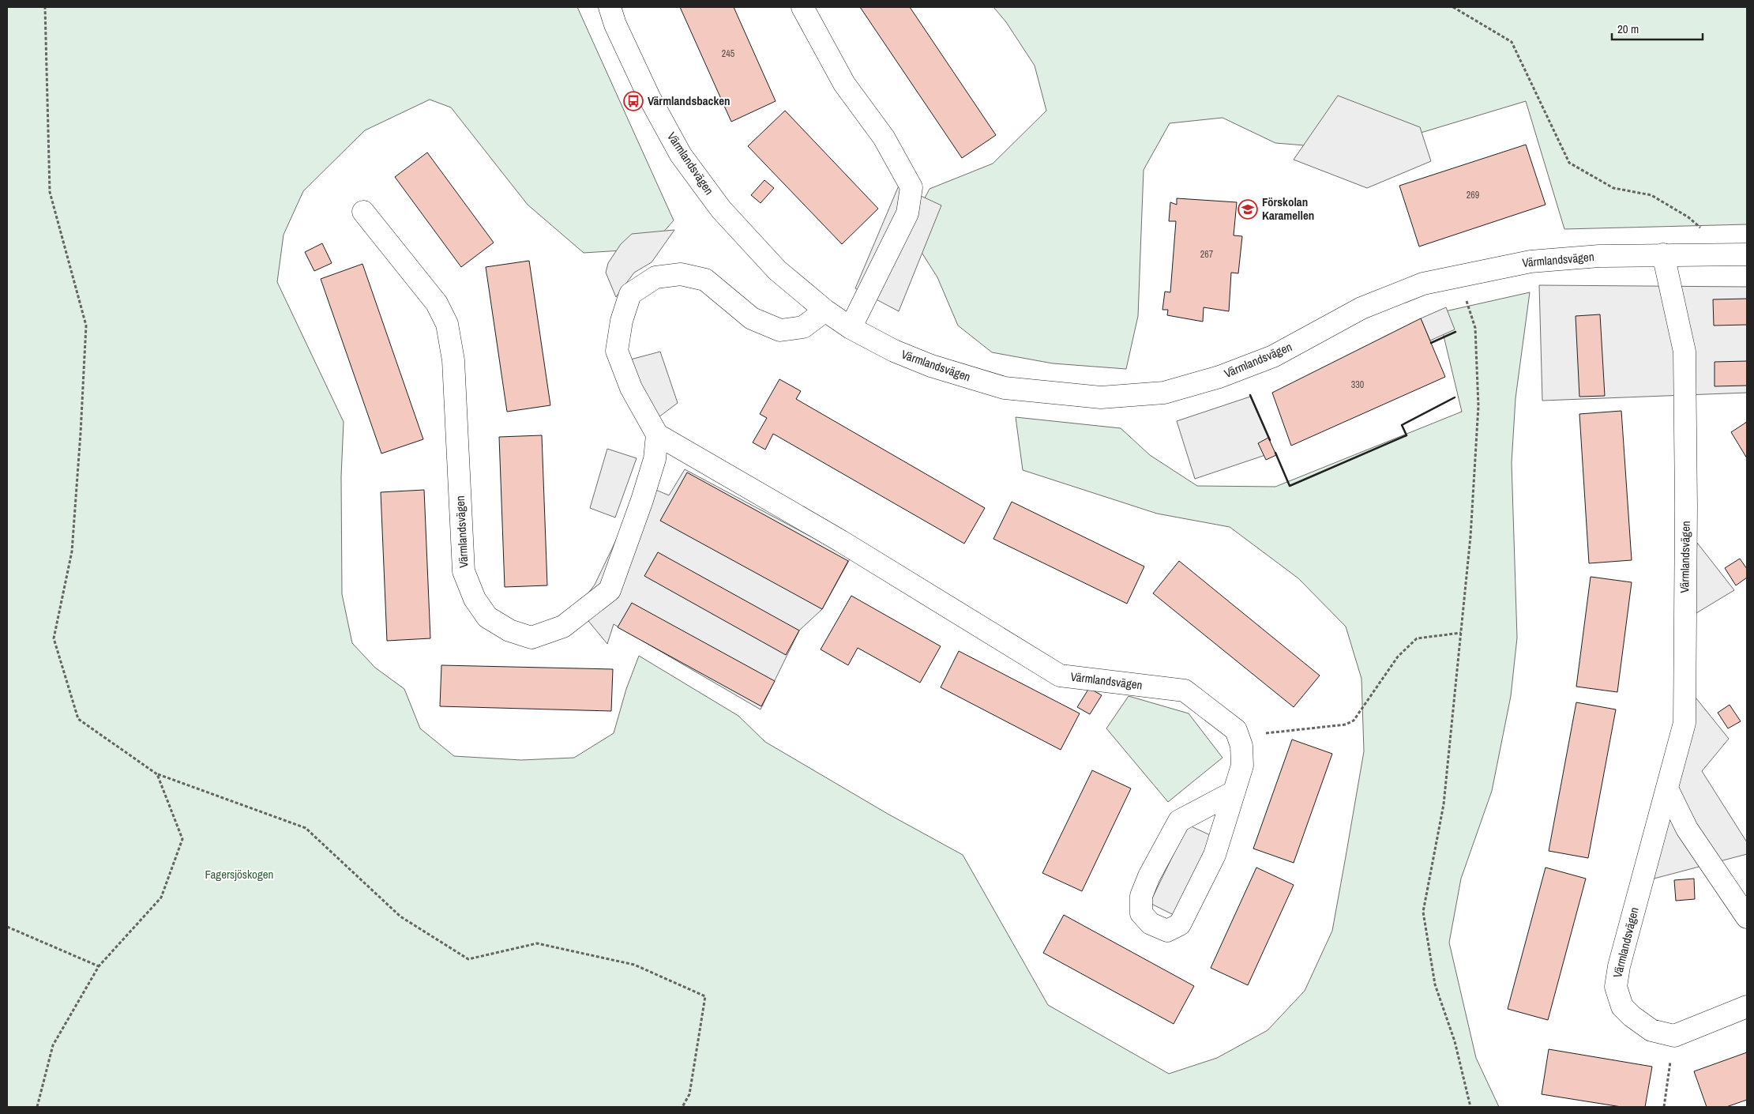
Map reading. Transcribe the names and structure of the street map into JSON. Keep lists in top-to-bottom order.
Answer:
{
  "streets": {
    "street": ["Värmlandsvägen"]
  },
  "parks": ["Fagersjöskogen"],
  "places": {
    "bus stop": ["Värmlandsbacken"],
    "school or university": ["Förskolan Karamellen"]
  },
  "house_numbers": [
    "245",
    "269",
    "267",
    "330"
  ],
  "scale_bar": "20 m"
}
